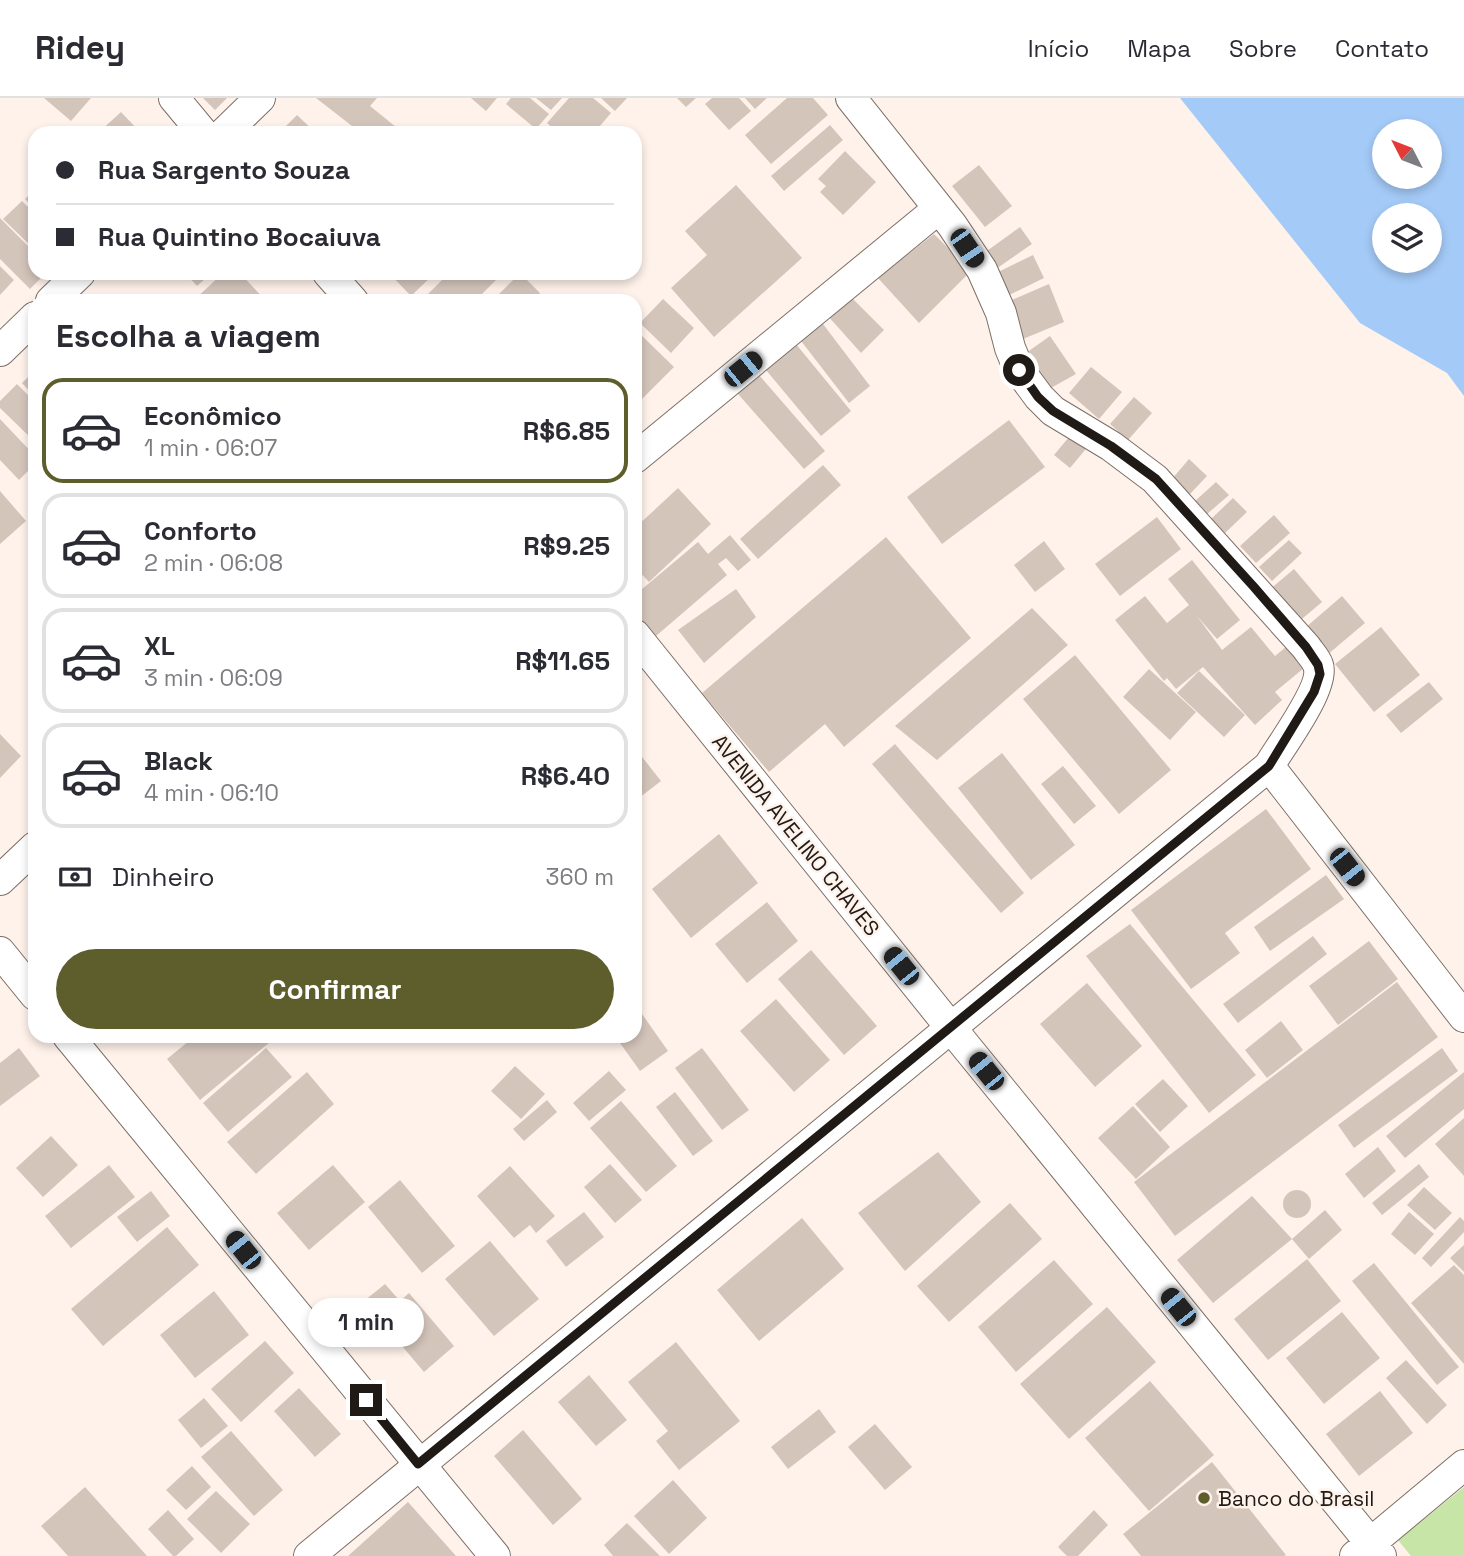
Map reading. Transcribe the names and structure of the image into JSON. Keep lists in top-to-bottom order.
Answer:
{
  "streets": {
    "street": ["AVENIDA AVELINO CHAVES"]
  },
  "places": ["Banco do Brasil"],
  "north": "top left",
  "page": {
    "header": "Ridey",
    "nav": [
      "Início",
      "Mapa",
      "Sobre",
      "Contato"
    ],
    "banner": ["Rua Sargento Souza", "Rua Quintino Bocaiuva"],
    "heading": "Escolha a viagem",
    "list": [
      {
        "name": "Econômico",
        "note": "1 min · 06:07",
        "value": "R$6.85"
      },
      {
        "name": "Conforto",
        "note": "2 min · 06:08",
        "value": "R$9.25"
      },
      {
        "name": "XL",
        "note": "3 min · 06:09",
        "value": "R$11.65"
      },
      {
        "name": "Black",
        "note": "4 min · 06:10",
        "value": "R$6.40"
      }
    ],
    "pay": ["Dinheiro", "360 m"],
    "buttons": "Confirmar",
    "bubble": "1 min"
  }
}
